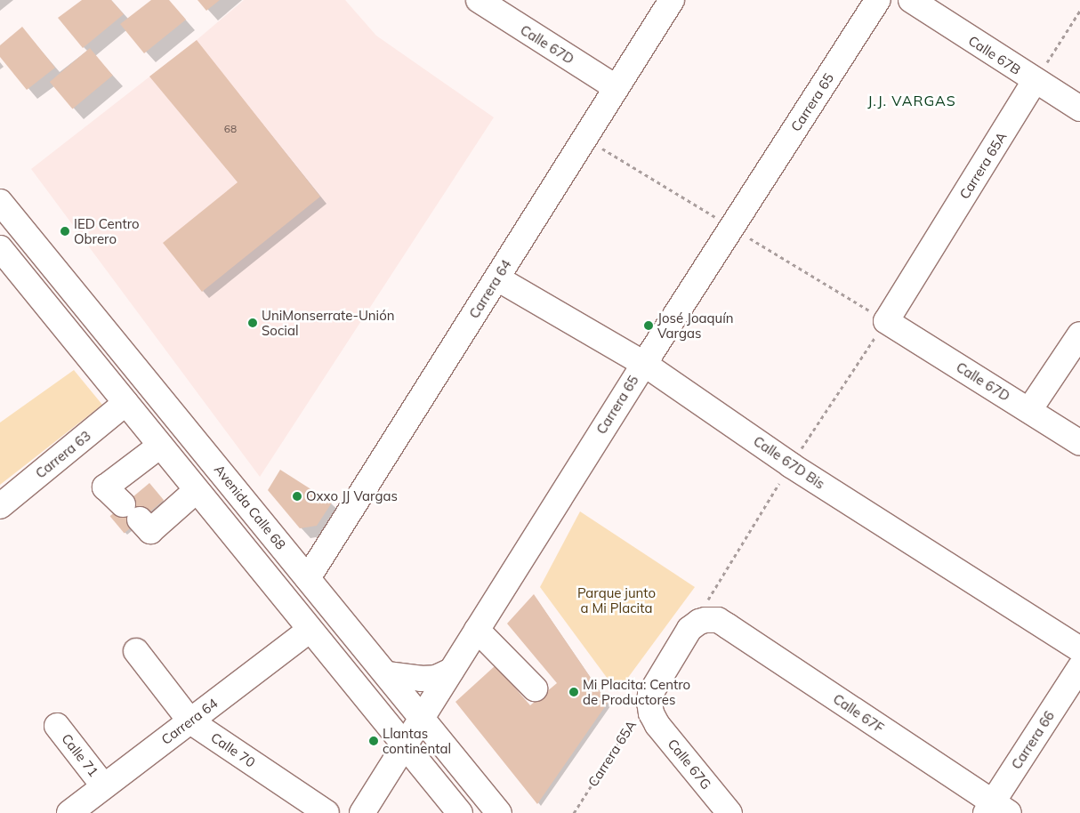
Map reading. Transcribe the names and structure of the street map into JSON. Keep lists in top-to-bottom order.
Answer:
{
  "streets": {
    "street": [
      "Calle 67D",
      "Calle 67B",
      "Carrera 65",
      "Carrera 65A",
      "Carrera 64",
      "Carrera 63",
      "Calle 67D Bis",
      "Avenida Calle 68",
      "Calle 67F",
      "Carrera 66",
      "Calle 70",
      "Calle 71",
      "Calle 67G"
    ]
  },
  "crossings": [
    ["Calle 67D", "Carrera 65A"],
    ["Calle 67D", "Carrera 64"],
    ["Calle 67B", "Carrera 65A"],
    ["Carrera 65", "Calle 67D Bis"],
    ["Carrera 65", "Avenida Calle 68"],
    ["Carrera 65A", "Calle 67F"],
    ["Carrera 65A", "Calle 67G"],
    ["Carrera 64", "Calle 67D Bis"],
    ["Carrera 64", "Avenida Calle 68"],
    ["Carrera 64", "Calle 70"],
    ["Carrera 64", "Calle 71"],
    ["Calle 67F", "Carrera 66"],
    ["Calle 67F", "Calle 67G"]
  ],
  "districts": ["J.J. VARGAS"],
  "parks": ["Parque junto a Mi Placita"],
  "places": [
    "IED Centro Obrero",
    "UniMonserrate-Unión Social",
    "José Joaquín Vargas",
    "Oxxo JJ Vargas",
    "Mi Placita: Centro de Productores",
    "Llantas continental"
  ],
  "house_numbers": ["68"]
}
